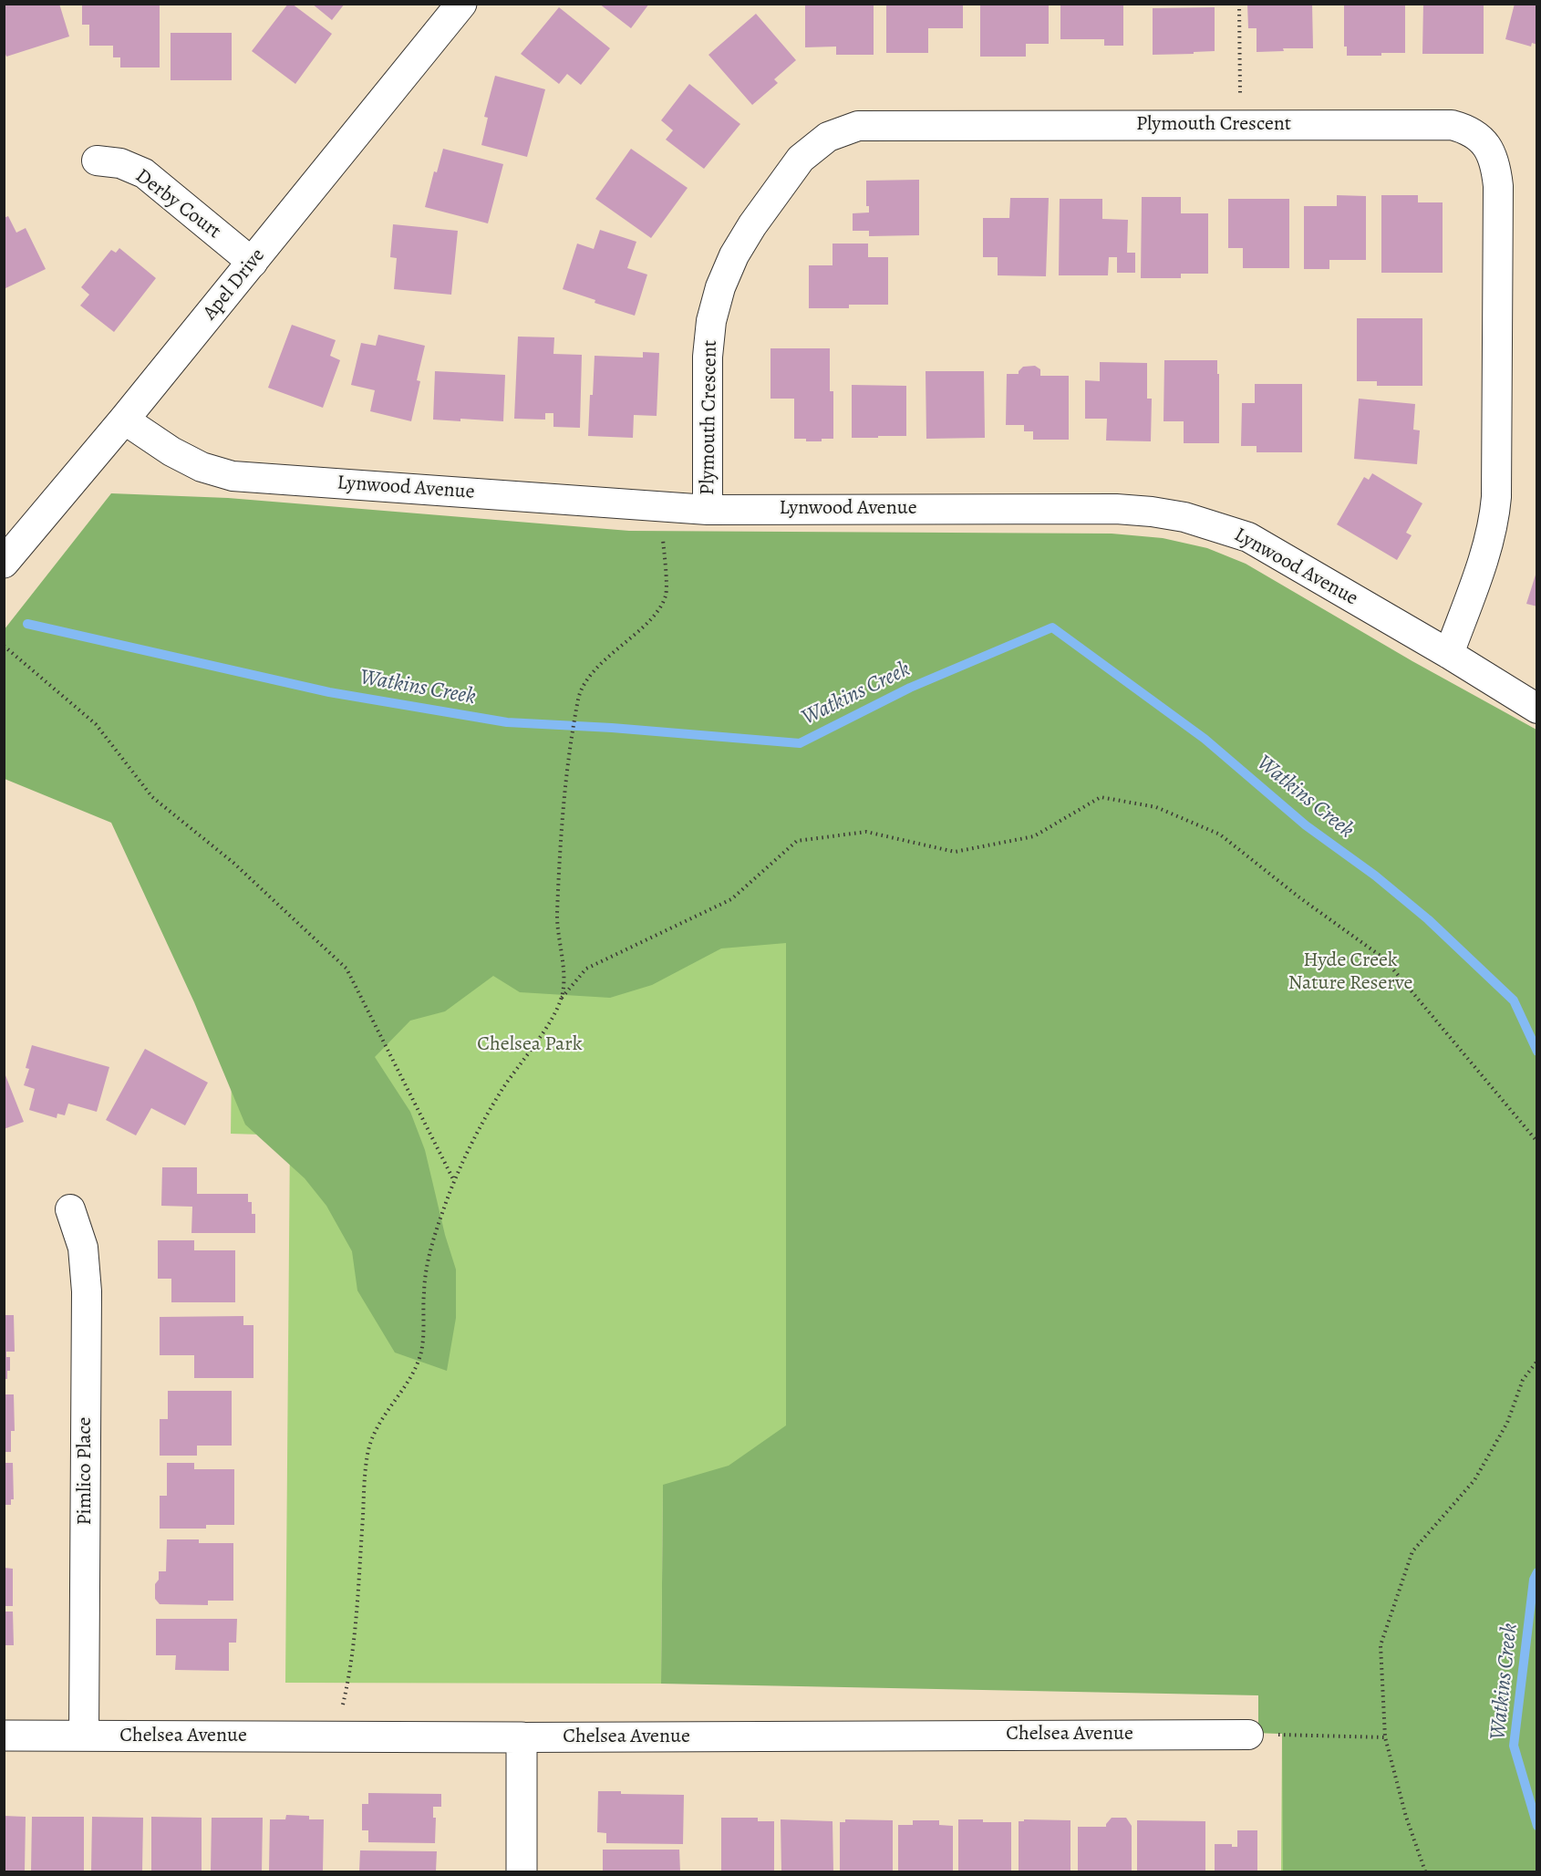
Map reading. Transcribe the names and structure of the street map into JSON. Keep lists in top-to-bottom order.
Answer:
{
  "streets": {
    "street": [
      "Plymouth Crescent",
      "Derby Court",
      "Apel Drive",
      "Lynwood Avenue",
      "Pimlico Place",
      "Chelsea Avenue"
    ]
  },
  "crossings": [
    ["Plymouth Crescent", "Lynwood Avenue"],
    ["Derby Court", "Apel Drive"],
    ["Apel Drive", "Lynwood Avenue"],
    ["Pimlico Place", "Chelsea Avenue"]
  ],
  "water": ["Watkins Creek"],
  "parks": ["Hyde Creek Nature Reserve", "Chelsea Park"]
}
